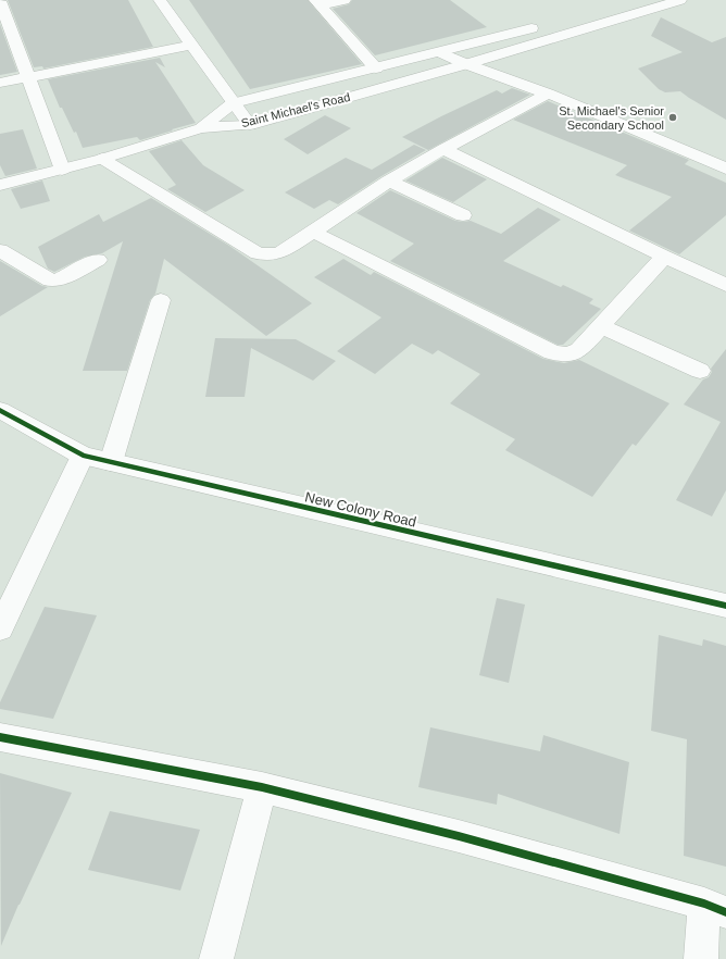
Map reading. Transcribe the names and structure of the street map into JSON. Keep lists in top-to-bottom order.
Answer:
{
  "streets": {
    "street": ["Saint Michael's Road", "New Colony Road"]
  },
  "places": ["St. Michael's Senior Secondary School"]
}
